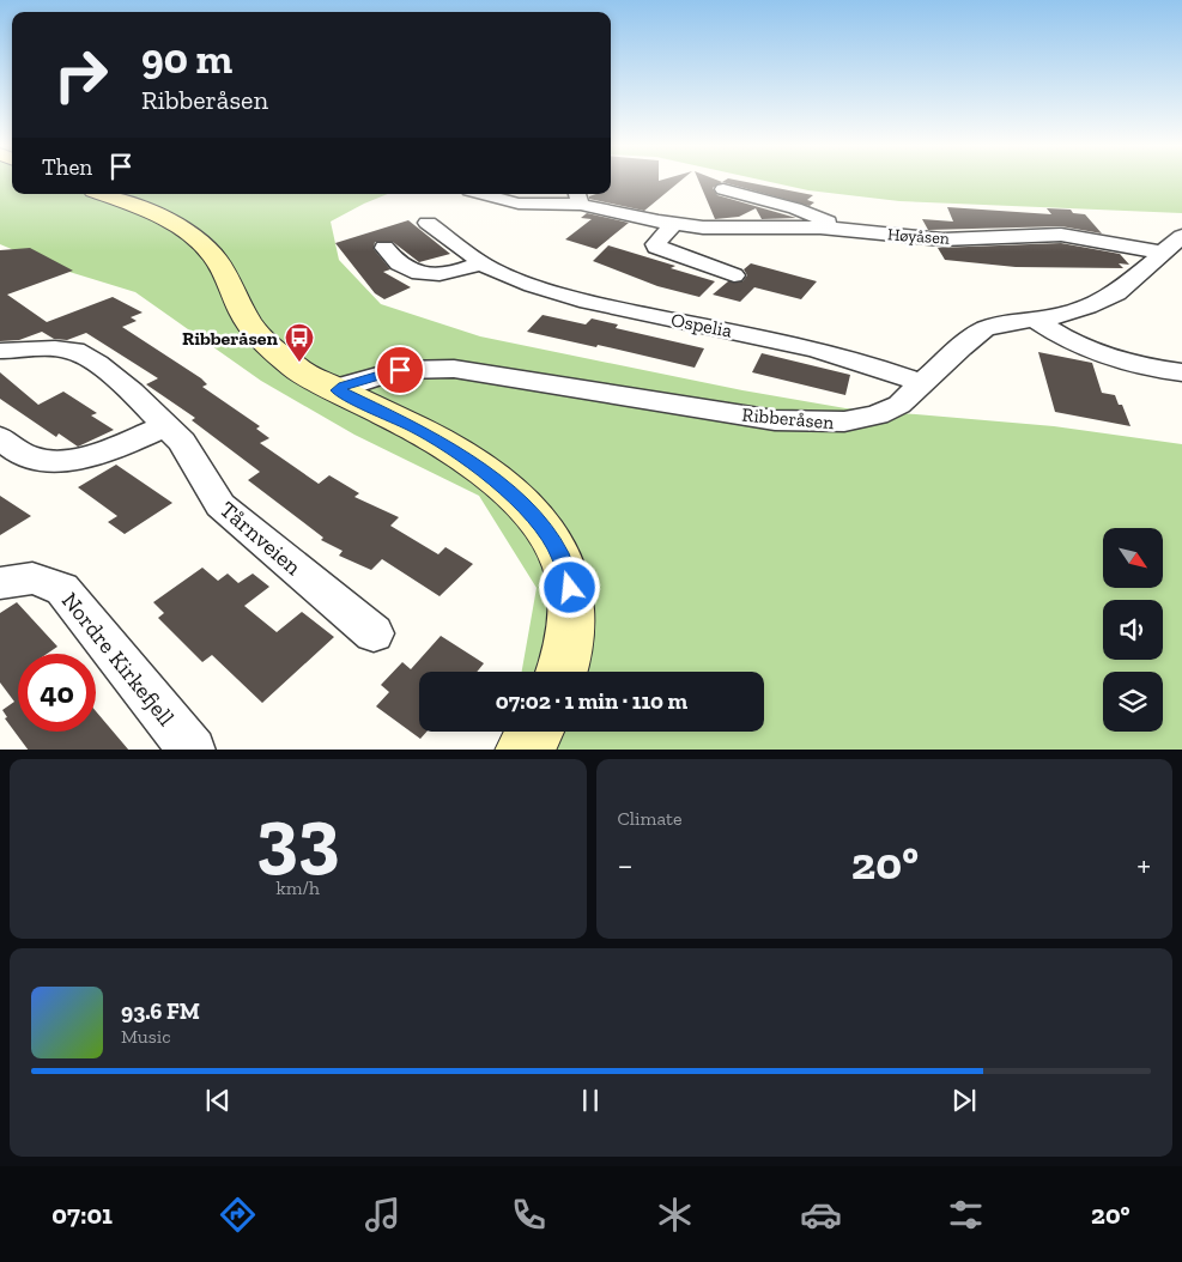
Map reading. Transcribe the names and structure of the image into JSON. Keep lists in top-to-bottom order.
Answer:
{
  "streets": {
    "street": [
      "Høyåsen",
      "Ospelia",
      "Ribberåsen",
      "Tårnveien",
      "Nordre Kirkefjell"
    ]
  },
  "crossings": [
    ["Høyåsen", "Ribberåsen"],
    ["Ospelia", "Ribberåsen"]
  ],
  "places": {
    "bus stop": ["Ribberåsen"]
  },
  "north": "bottom right",
  "page": {
    "turn": ["90 m", "Ribberåsen"],
    "then": "Then",
    "limit": "40",
    "trip": "07:02 · 1 min · 110 m",
    "tile": [
      ["33", "km/h"],
      "Climate"
    ],
    "heat": ["−", "20°", "+"],
    "song": ["93.6 FM", "Music"],
    "tabs": ["07:01", "20°"]
  }
}
